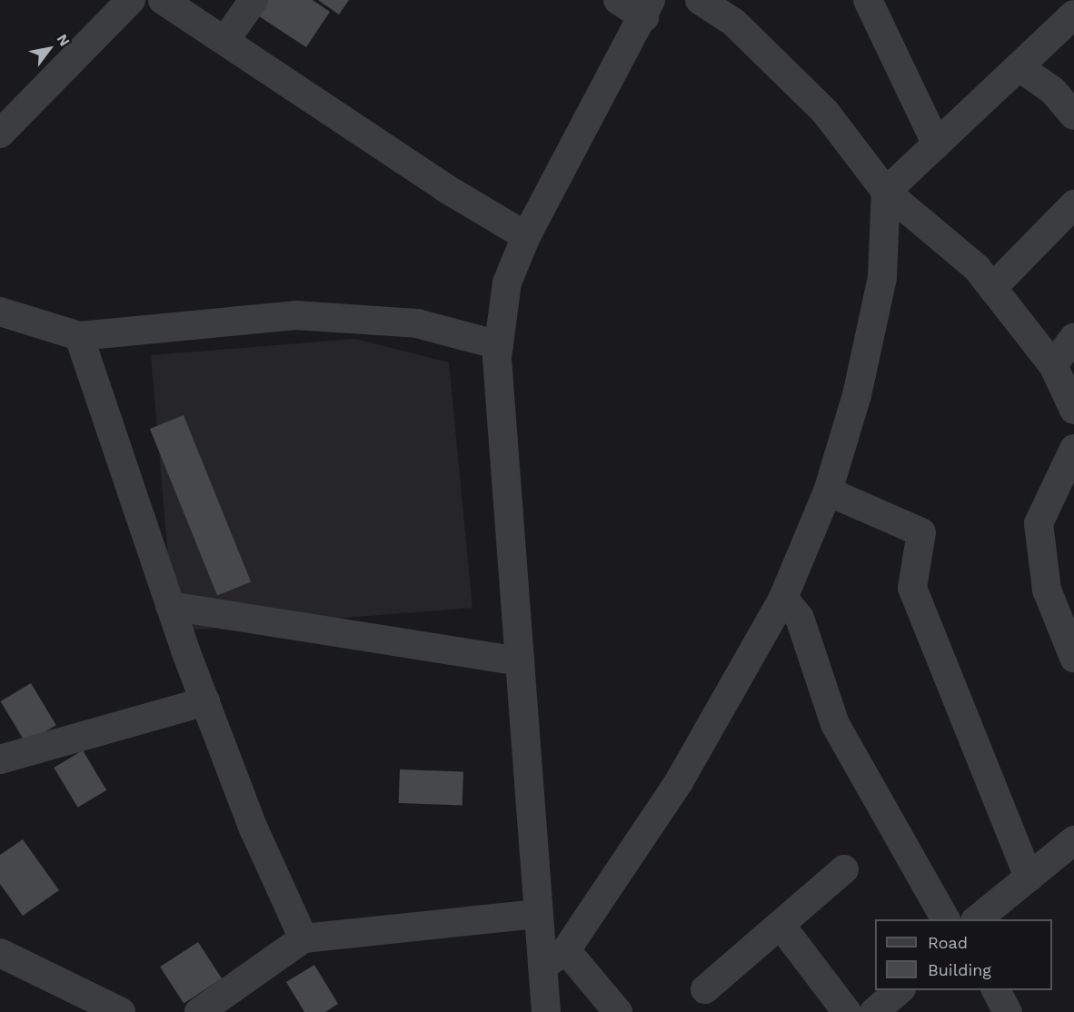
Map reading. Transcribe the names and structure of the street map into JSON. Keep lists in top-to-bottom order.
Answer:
{
  "legend": ["Road", "Building"],
  "north": "top right"
}
